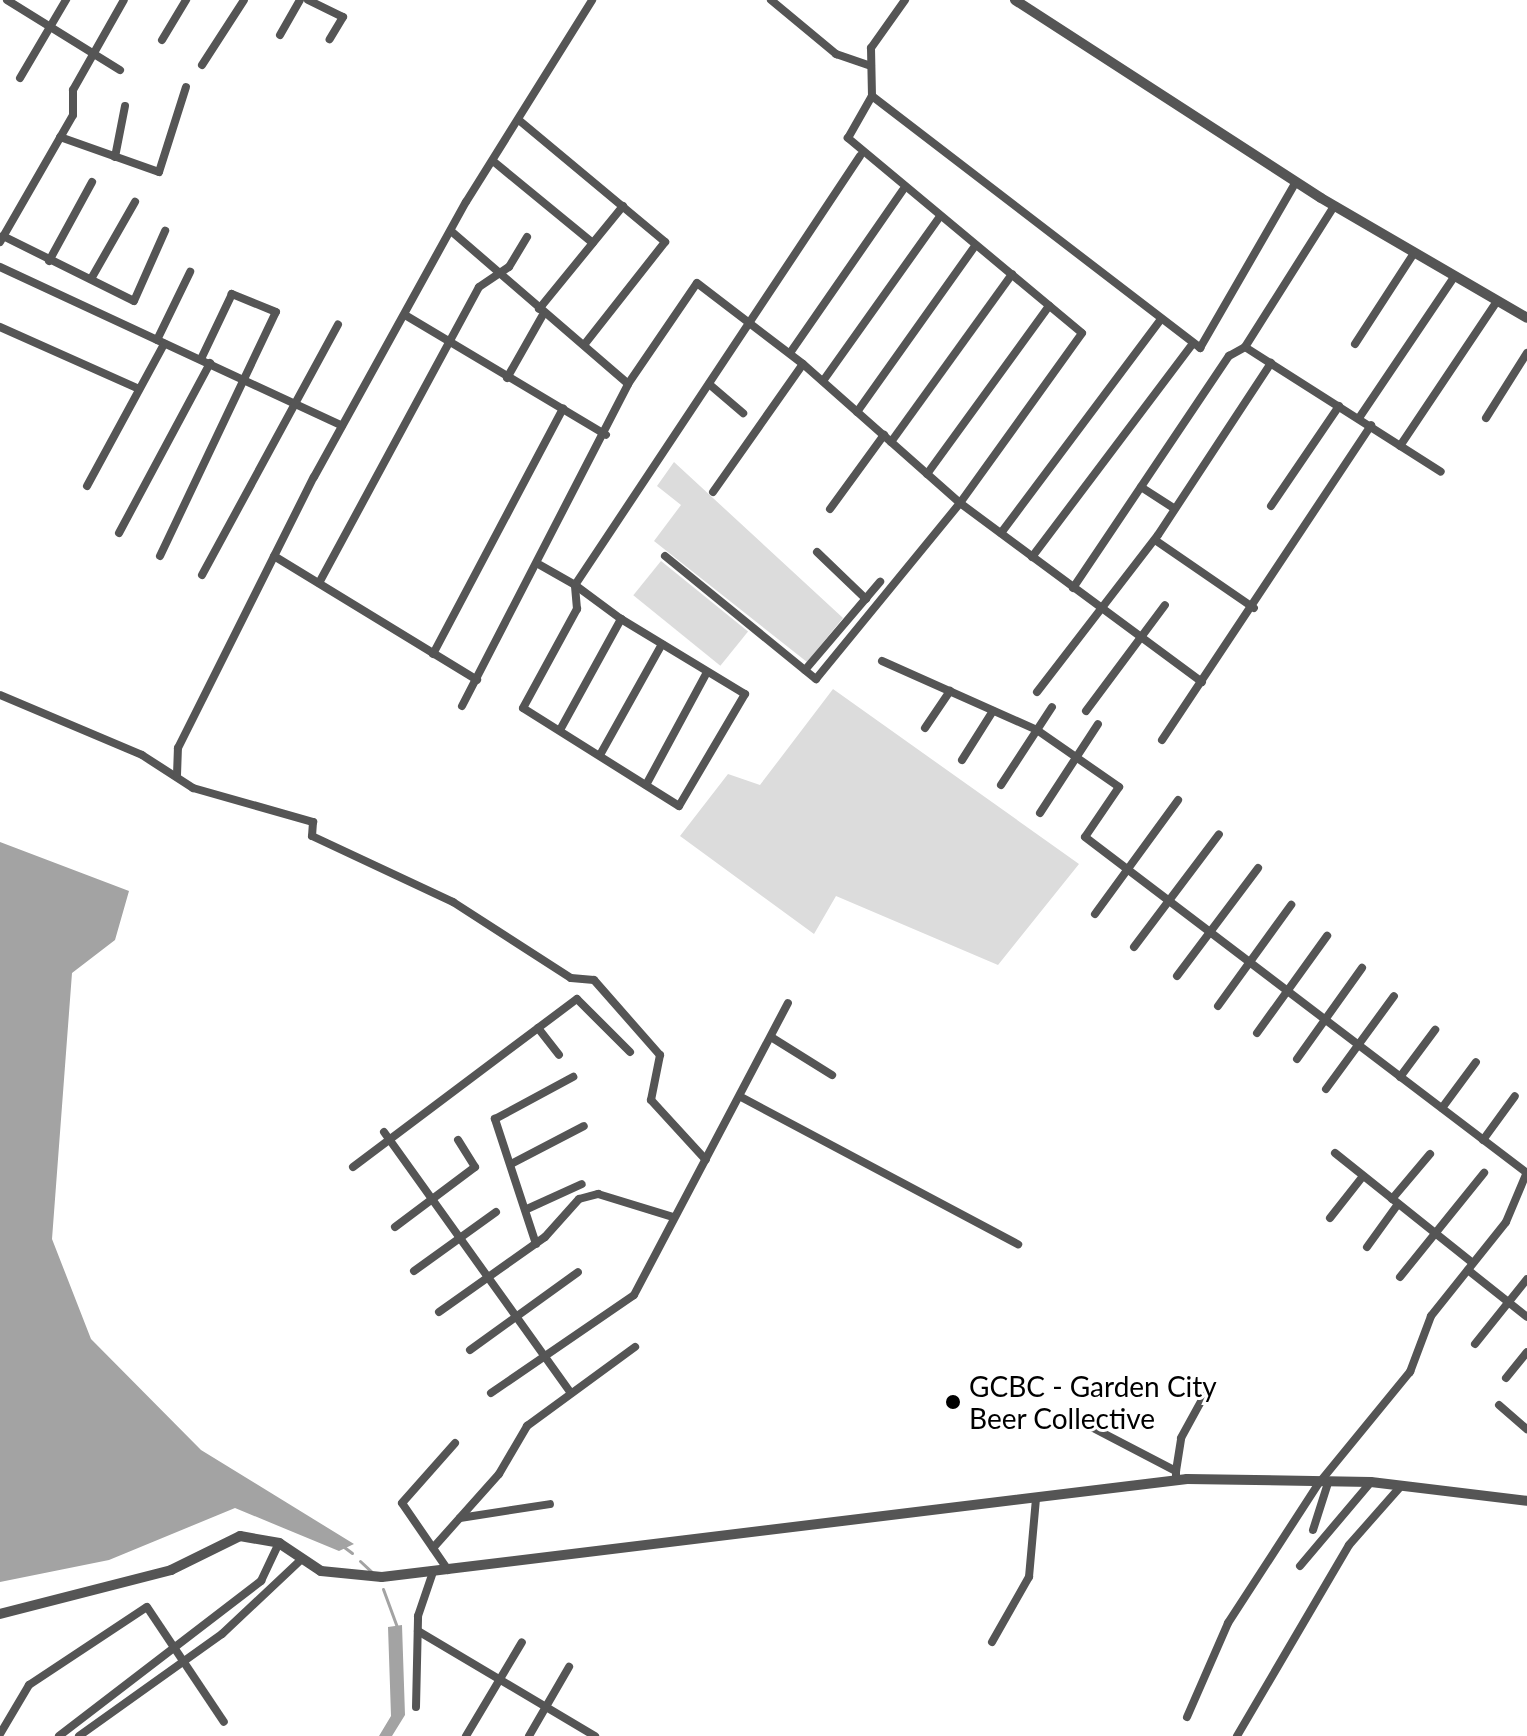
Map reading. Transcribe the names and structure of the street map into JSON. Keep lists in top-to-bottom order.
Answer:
{
  "places": ["GCBC - Garden City Beer Collective"]
}
